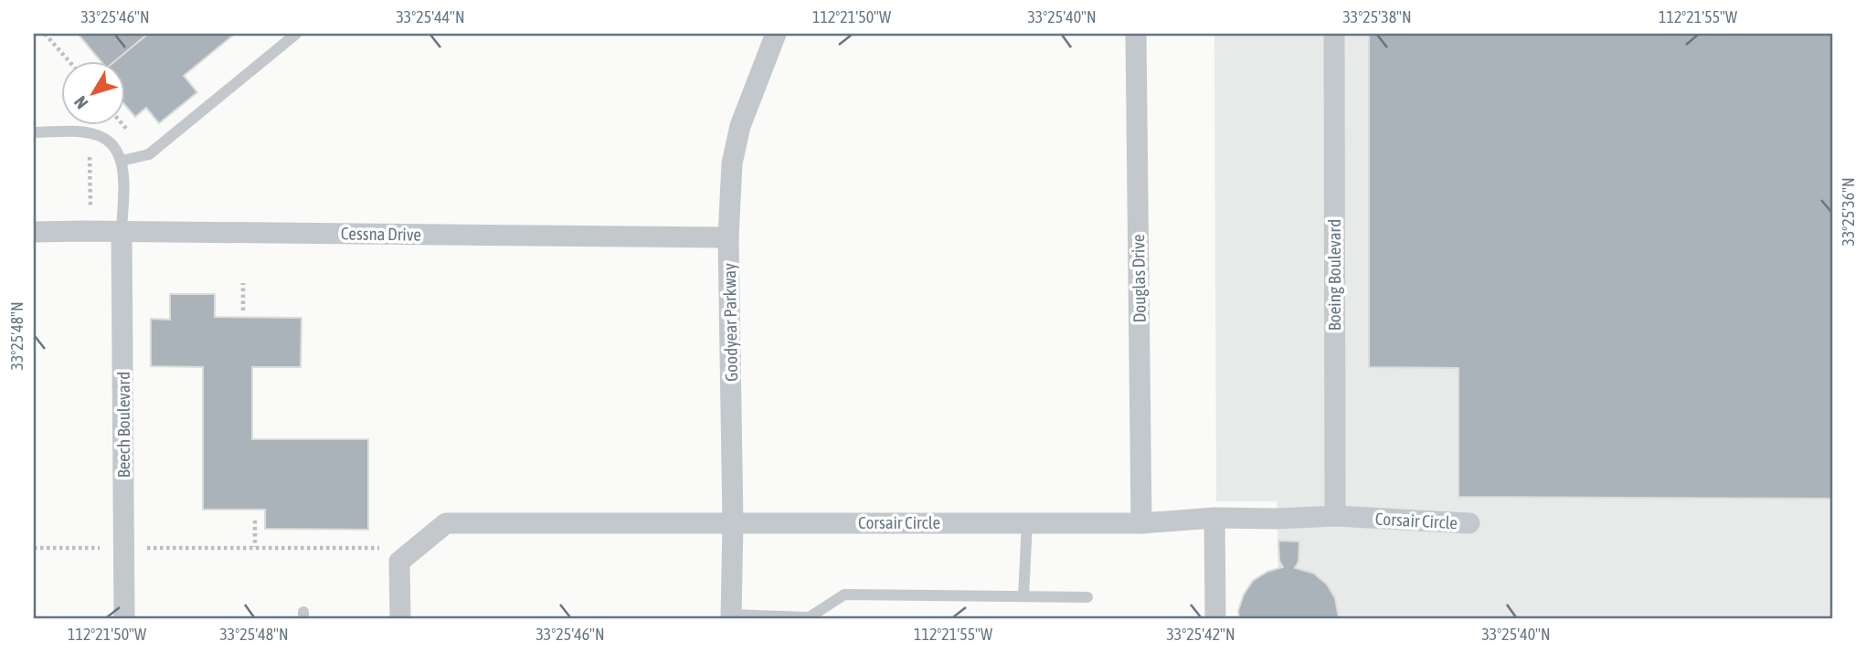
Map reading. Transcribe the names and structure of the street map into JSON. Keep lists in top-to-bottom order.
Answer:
{
  "streets": {
    "street": [
      "Cessna Drive",
      "Boeing Boulevard",
      "Douglas Drive",
      "Goodyear Parkway",
      "Beech Boulevard",
      "Corsair Circle"
    ]
  },
  "crossings": [
    ["Cessna Drive", "Goodyear Parkway"],
    ["Cessna Drive", "Beech Boulevard"],
    ["Boeing Boulevard", "Corsair Circle"],
    ["Douglas Drive", "Corsair Circle"],
    ["Goodyear Parkway", "Corsair Circle"]
  ],
  "north": "bottom left",
  "coordinates": [
    "33°25'46\"N",
    "33°25'44\"N",
    "112°21'50\"W",
    "33°25'40\"N",
    "33°25'38\"N",
    "112°21'55\"W",
    "33°25'36\"N",
    "33°25'48\"N",
    "33°25'42\"N"
  ]
}
